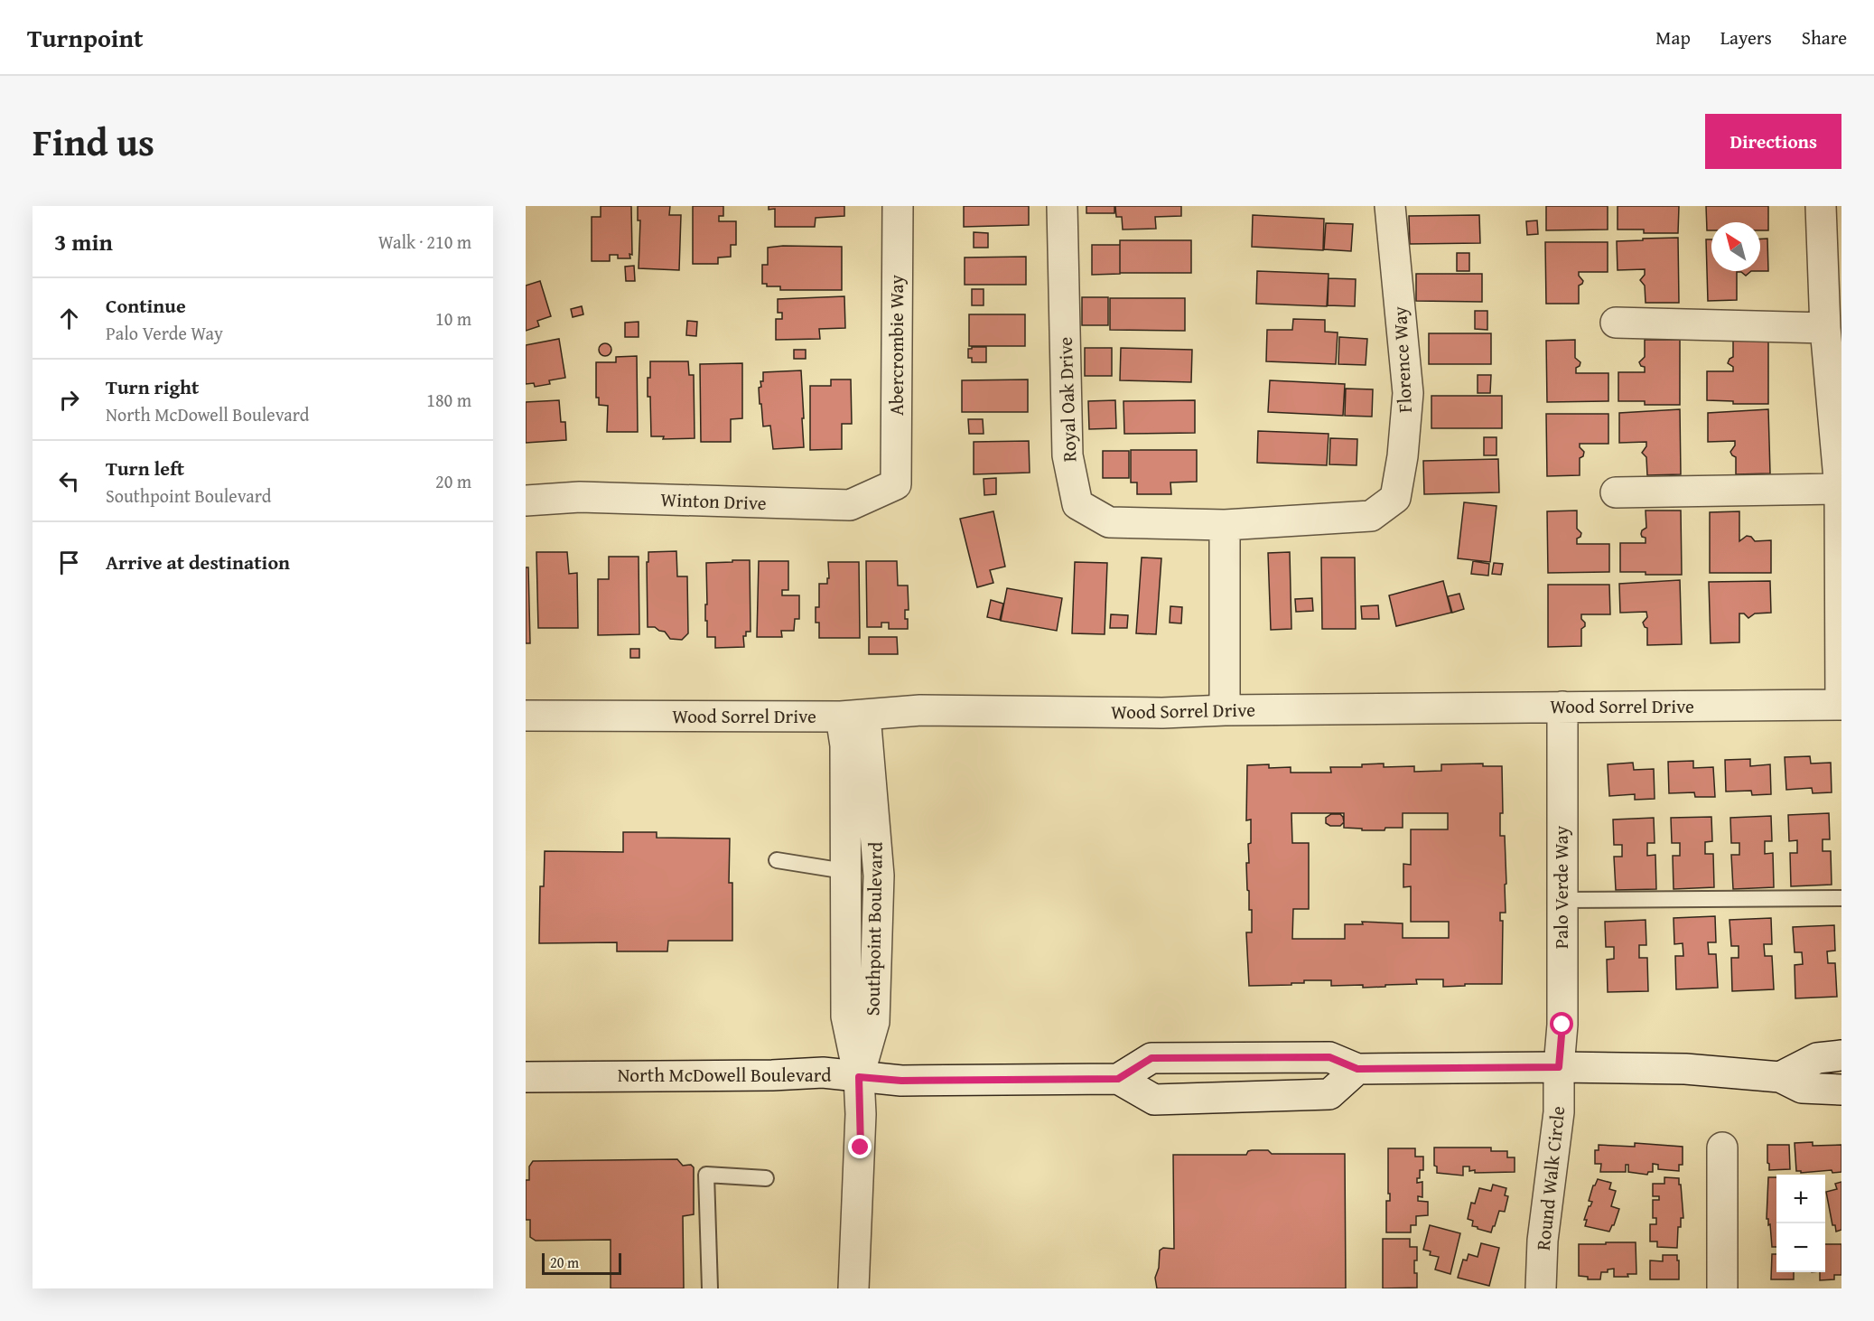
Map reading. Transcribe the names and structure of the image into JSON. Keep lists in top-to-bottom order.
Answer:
{
  "streets": {
    "street": [
      "Abercrombie Way",
      "Florence Way",
      "Royal Oak Drive",
      "Winton Drive",
      "Wood Sorrel Drive",
      "Palo Verde Way",
      "Southpoint Boulevard",
      "North McDowell Boulevard",
      "Round Walk Circle"
    ]
  },
  "crossings": [
    ["Abercrombie Way", "Winton Drive"],
    ["Florence Way", "Royal Oak Drive"],
    ["Wood Sorrel Drive", "Palo Verde Way"],
    ["Wood Sorrel Drive", "Southpoint Boulevard"],
    ["Palo Verde Way", "Round Walk Circle"],
    ["Southpoint Boulevard", "North McDowell Boulevard"]
  ],
  "scale_bar": "20 m",
  "north": "top left",
  "page": {
    "header": "Turnpoint",
    "nav": ["Map", "Layers", "Share"],
    "title": "Find us",
    "buttons": "Directions",
    "heading": ["3 min", "Walk · 210 m"],
    "list": [
      ["Continue", "Palo Verde Way", "10 m"],
      ["Turn right", "North McDowell Boulevard", "180 m"],
      ["Turn left", "Southpoint Boulevard", "20 m"],
      "Arrive at destination"
    ],
    "map_buttons": ["+", "−"],
    "scale": "20 m"
  }
}
